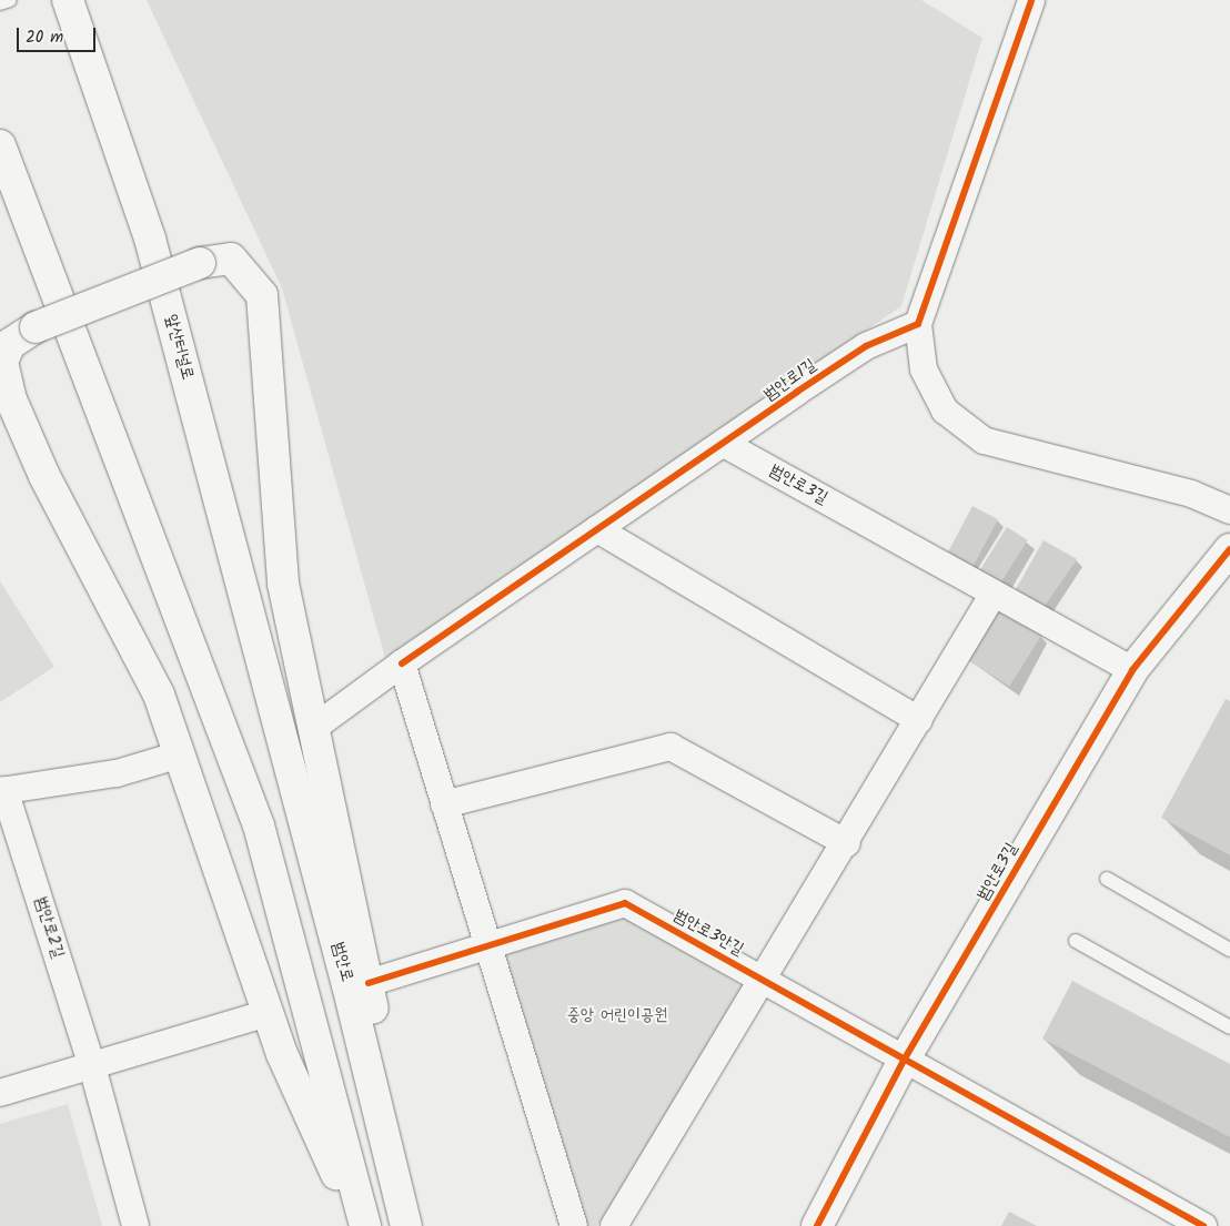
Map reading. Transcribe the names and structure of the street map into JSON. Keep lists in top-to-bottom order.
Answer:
{
  "streets": {
    "main road": ["앞산터널로", "범안로3길", "범안로"],
    "street": ["범안로1길", "범안로2길", "범안로3안길"]
  },
  "crossings": [
    ["앞산터널로", "범안로"],
    ["범안로1길", "범안로3길"],
    ["범안로3길", "범안로3안길"]
  ],
  "parks": ["중앙 어린이공원"],
  "scale_bar": "20 m"
}
